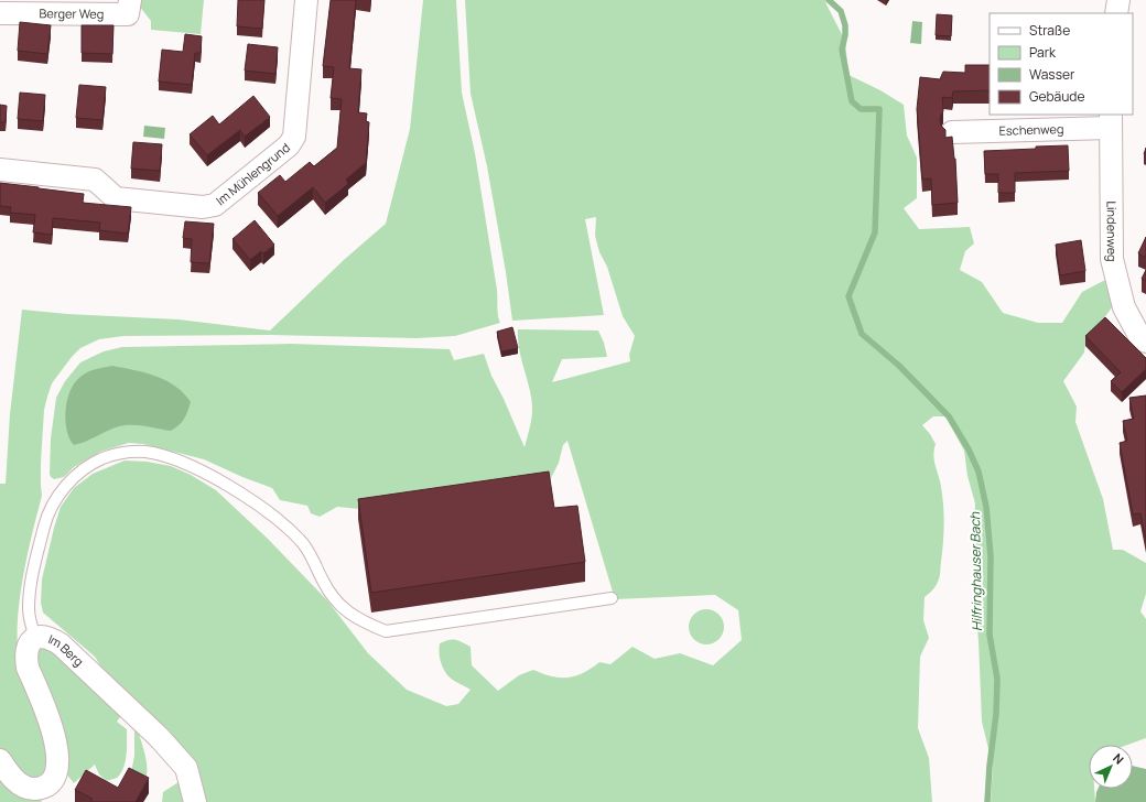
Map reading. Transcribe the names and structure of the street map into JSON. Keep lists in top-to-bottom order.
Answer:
{
  "streets": {
    "street": [
      "Berger Weg",
      "Eschenweg",
      "Im Mühlengrund",
      "Lindenweg",
      "Im Berg"
    ]
  },
  "crossings": [
    ["Eschenweg", "Lindenweg"]
  ],
  "water": ["Hilfringhauser Bach"],
  "legend": [
    "Straße",
    "Park",
    "Wasser",
    "Gebäude"
  ],
  "north": "top right"
}
